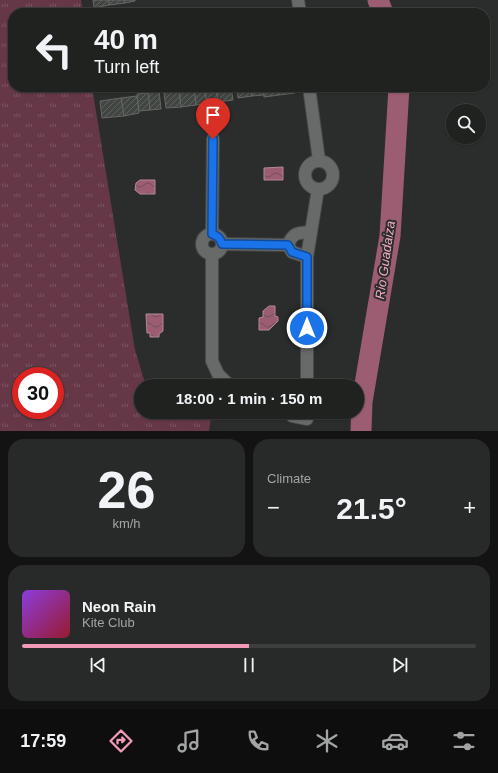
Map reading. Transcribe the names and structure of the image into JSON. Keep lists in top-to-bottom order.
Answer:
{
  "water": ["Rio Guadaiza"],
  "page": {
    "turn": ["40 m", "Turn left"],
    "limit": "30",
    "trip": "18:00 · 1 min · 150 m",
    "tile": [
      ["26", "km/h"],
      "Climate"
    ],
    "heat": ["−", "21.5°", "+"],
    "song": ["Neon Rain", "Kite Club"],
    "tabs": "17:59"
  }
}
